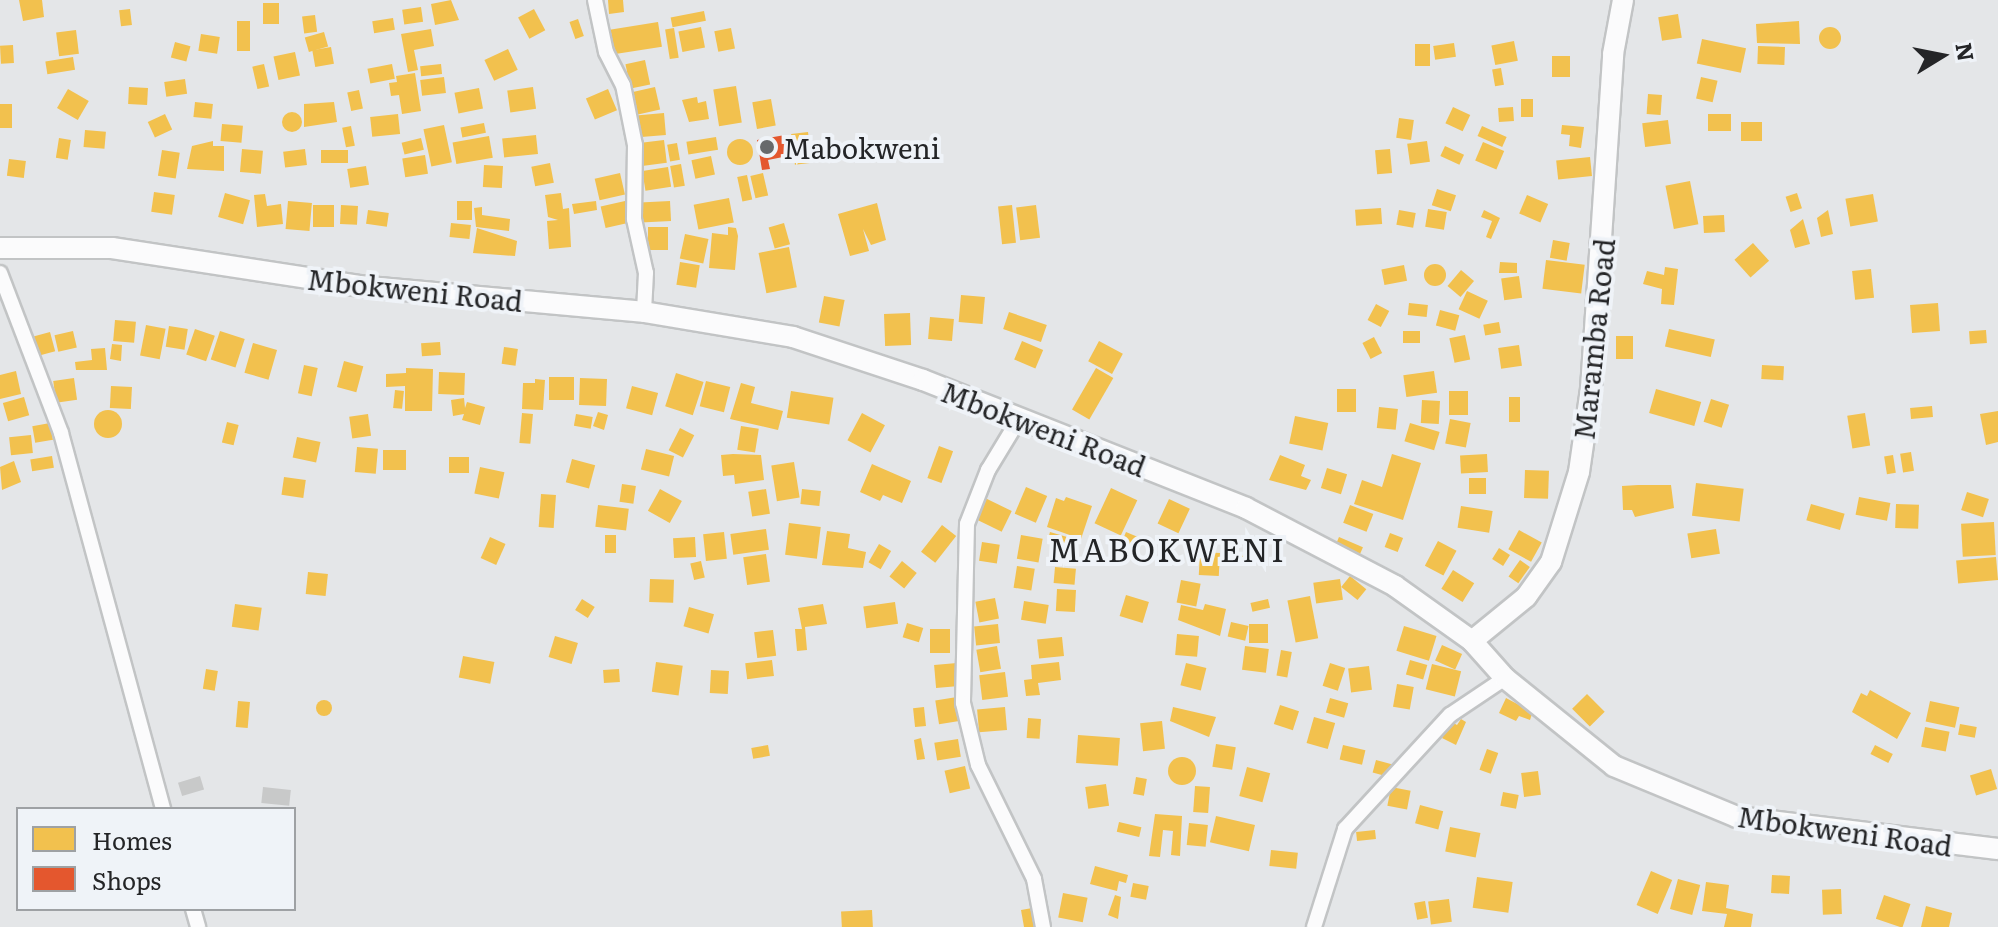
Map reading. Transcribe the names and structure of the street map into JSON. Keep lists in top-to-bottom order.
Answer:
{
  "streets": {
    "street": ["Mbokweni Road", "Maramba Road"]
  },
  "crossings": [
    ["Mbokweni Road", "Maramba Road"]
  ],
  "districts": ["MABOKWENI"],
  "places": ["Mabokweni"],
  "legend": ["Homes", "Shops"],
  "north": "right"
}
